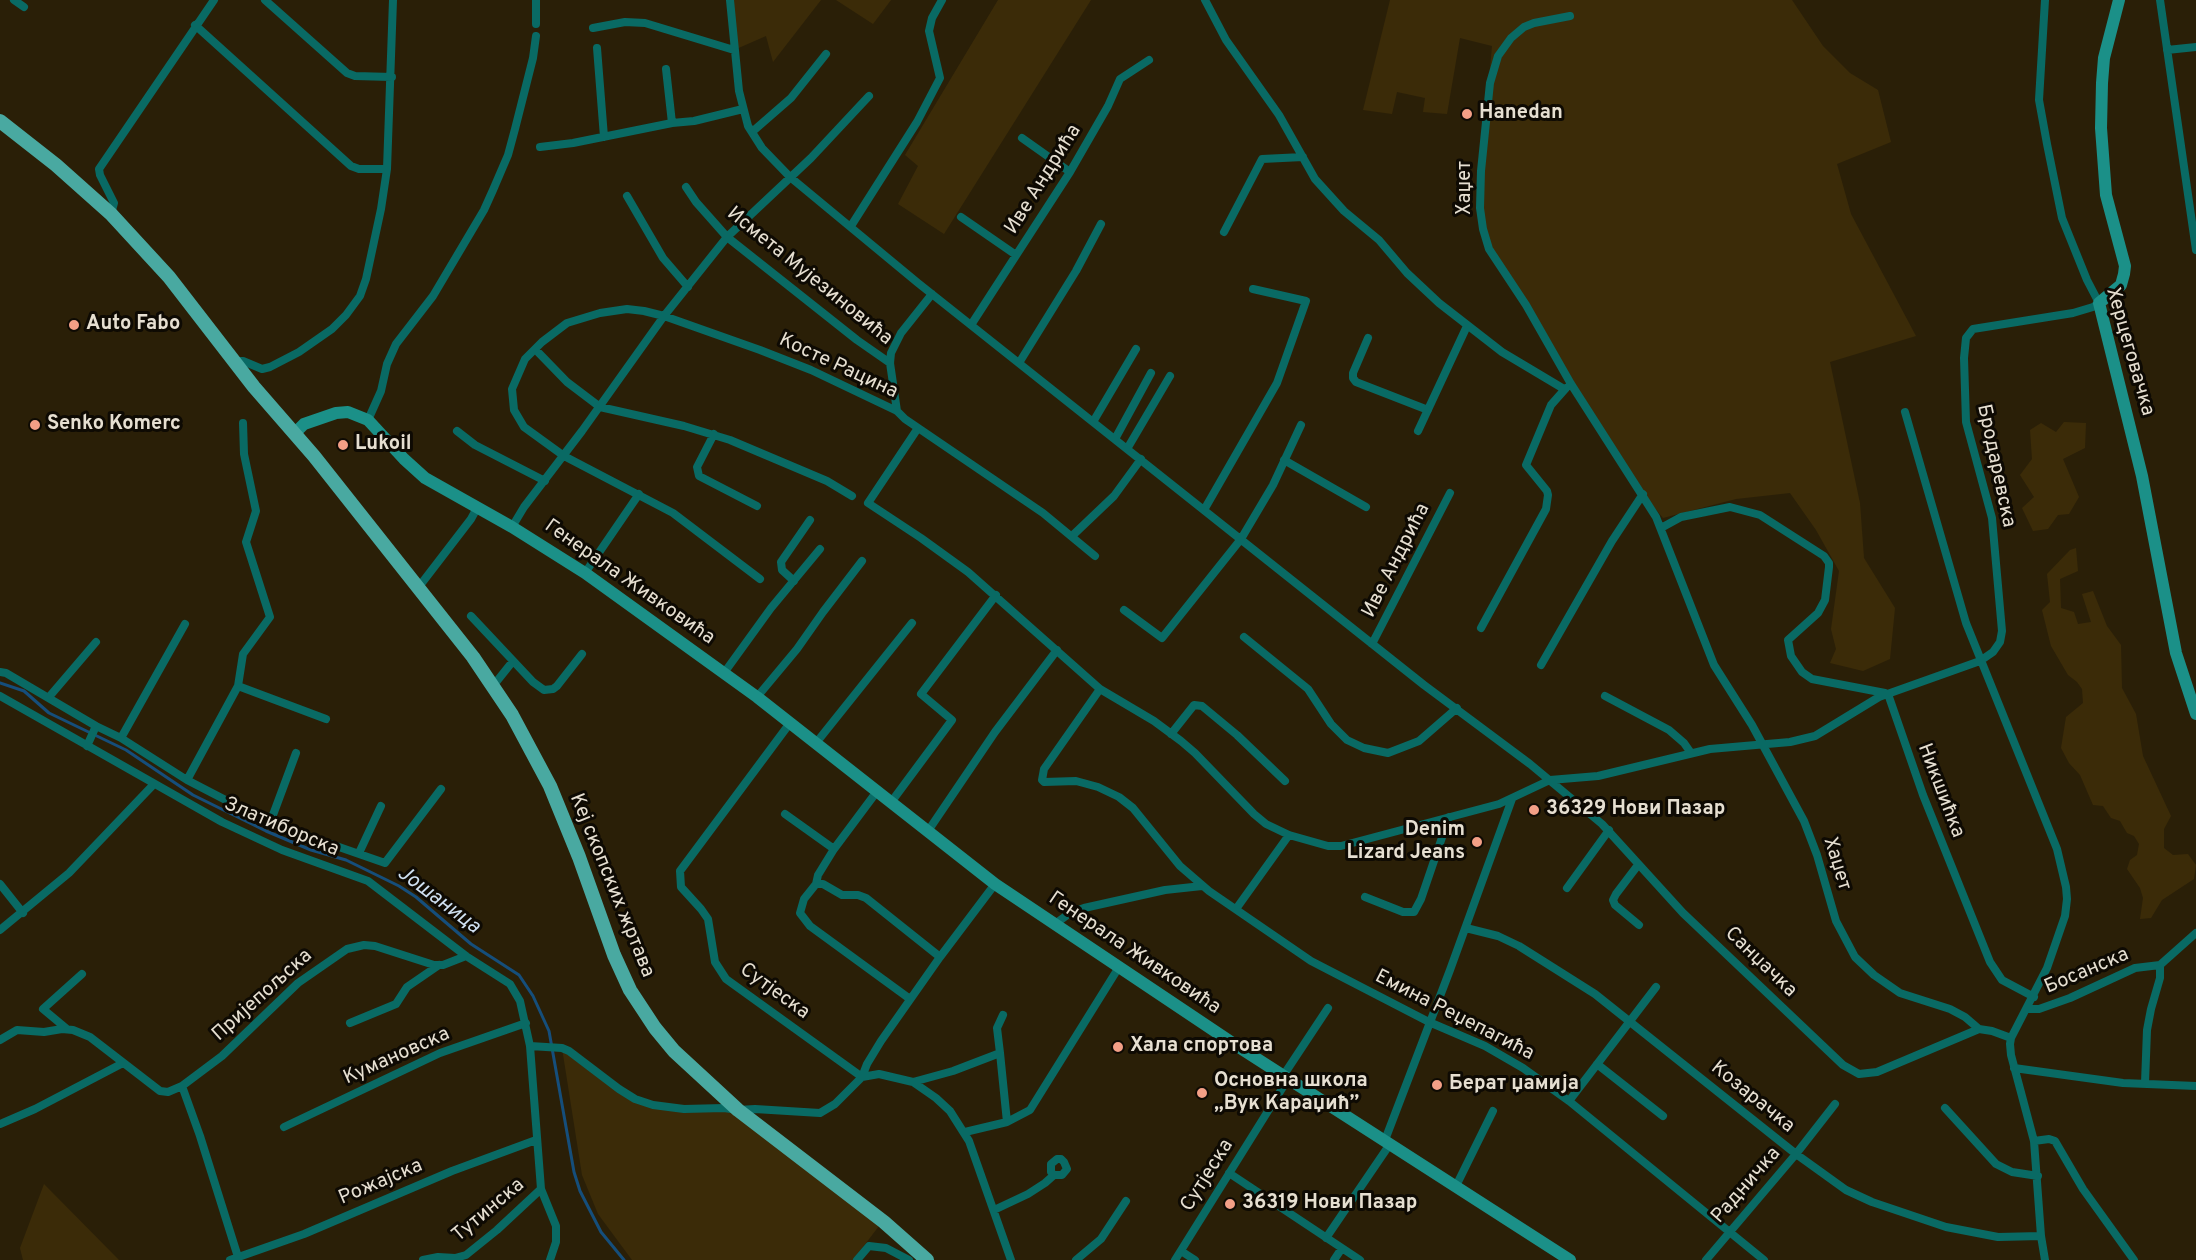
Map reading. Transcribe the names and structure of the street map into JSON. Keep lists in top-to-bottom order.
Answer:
{
  "streets": {
    "main road": ["Кеј скопских жртава"],
    "street": [
      "Иве Андрића",
      "Хаџет",
      "Исмета Мујезиновића",
      "Херцеговачка",
      "Косте Рацина",
      "Бродаревска",
      "Генерала Живковића",
      "Никшићка",
      "Златиборска",
      "Санџачка",
      "Босанска",
      "Сутјеска",
      "Пријепољска",
      "Емина Реџепагића",
      "Кумановска",
      "Козарачка",
      "Рожајска",
      "Радничка",
      "Тутинска"
    ]
  },
  "crossings": [
    ["Иве Андрића", "Бродаревска"],
    ["Иве Андрића", "Санџачка"],
    ["Хаџет", "Бродаревска"],
    ["Хаџет", "Санџачка"],
    ["Херцеговачка", "Бродаревска"],
    ["Бродаревска", "Никшићка"],
    ["Бродаревска", "Санџачка"],
    ["Генерала Живковића", "Сутјеска"],
    ["Пријепољска", "Рожајска"],
    ["Емина Реџепагића", "Радничка"],
    ["Козарачка", "Радничка"]
  ],
  "water": ["Јошаница"],
  "places": [
    "Hanedan",
    "Auto Fabo",
    "Senko Komerc",
    "Lukoil",
    "36329 Нови Пазар",
    "Denim Lizard Jeans",
    "Хала спортова",
    "Берат џамија",
    "Основна школа „Вук Караџић”",
    "36319 Нови Пазар"
  ]
}
